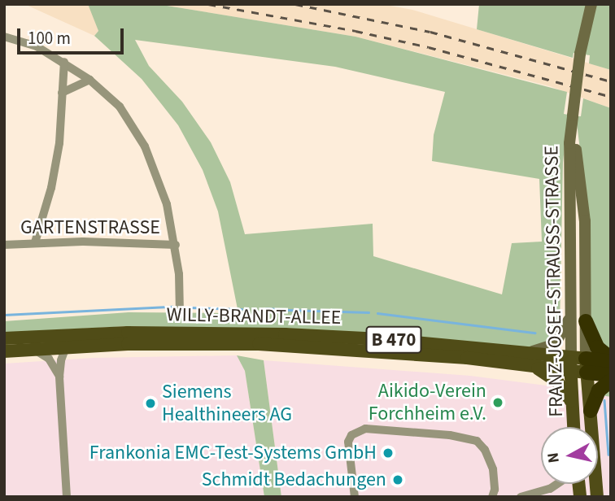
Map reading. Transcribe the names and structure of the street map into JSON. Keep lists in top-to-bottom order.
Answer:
{
  "streets": {
    "main road": ["FRANZ-JOSEF-STRAUSS-STRASSE", "WILLY-BRANDT-ALLEE", "B 470"],
    "street": ["GARTENSTRASSE"]
  },
  "crossings": [
    ["FRANZ-JOSEF-STRAUSS-STRASSE", "WILLY-BRANDT-ALLEE"]
  ],
  "places": [
    "Aikido-Verein Forchheim e.V.",
    "Siemens Healthineers AG",
    "Frankonia EMC-Test-Systems GmbH",
    "Schmidt Bedachungen"
  ],
  "scale_bar": "100 m",
  "north": "left"
}
